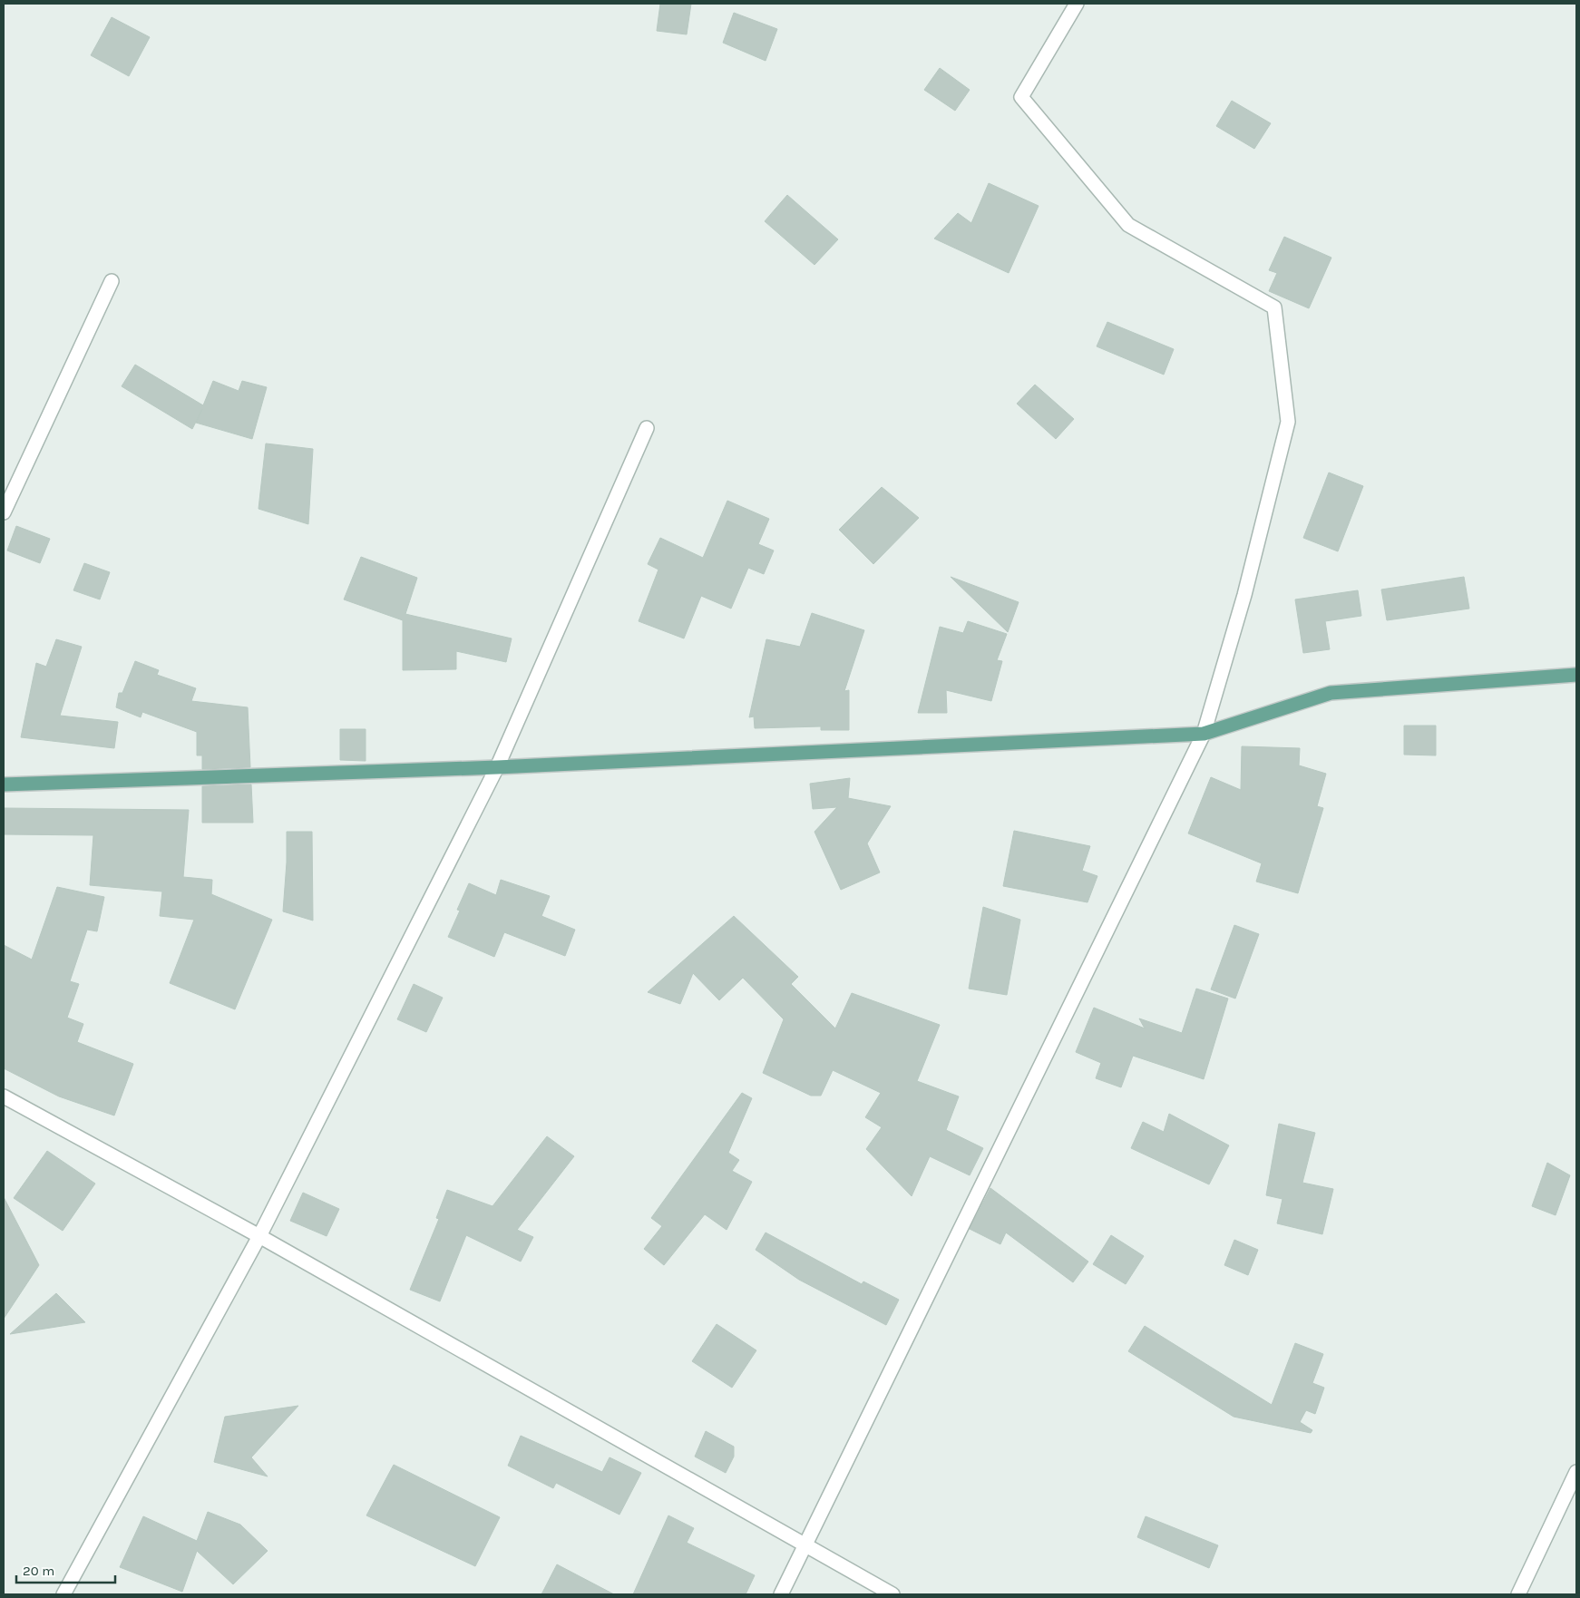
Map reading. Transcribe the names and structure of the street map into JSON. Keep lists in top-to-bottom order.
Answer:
{
  "scale_bar": "20 m"
}
